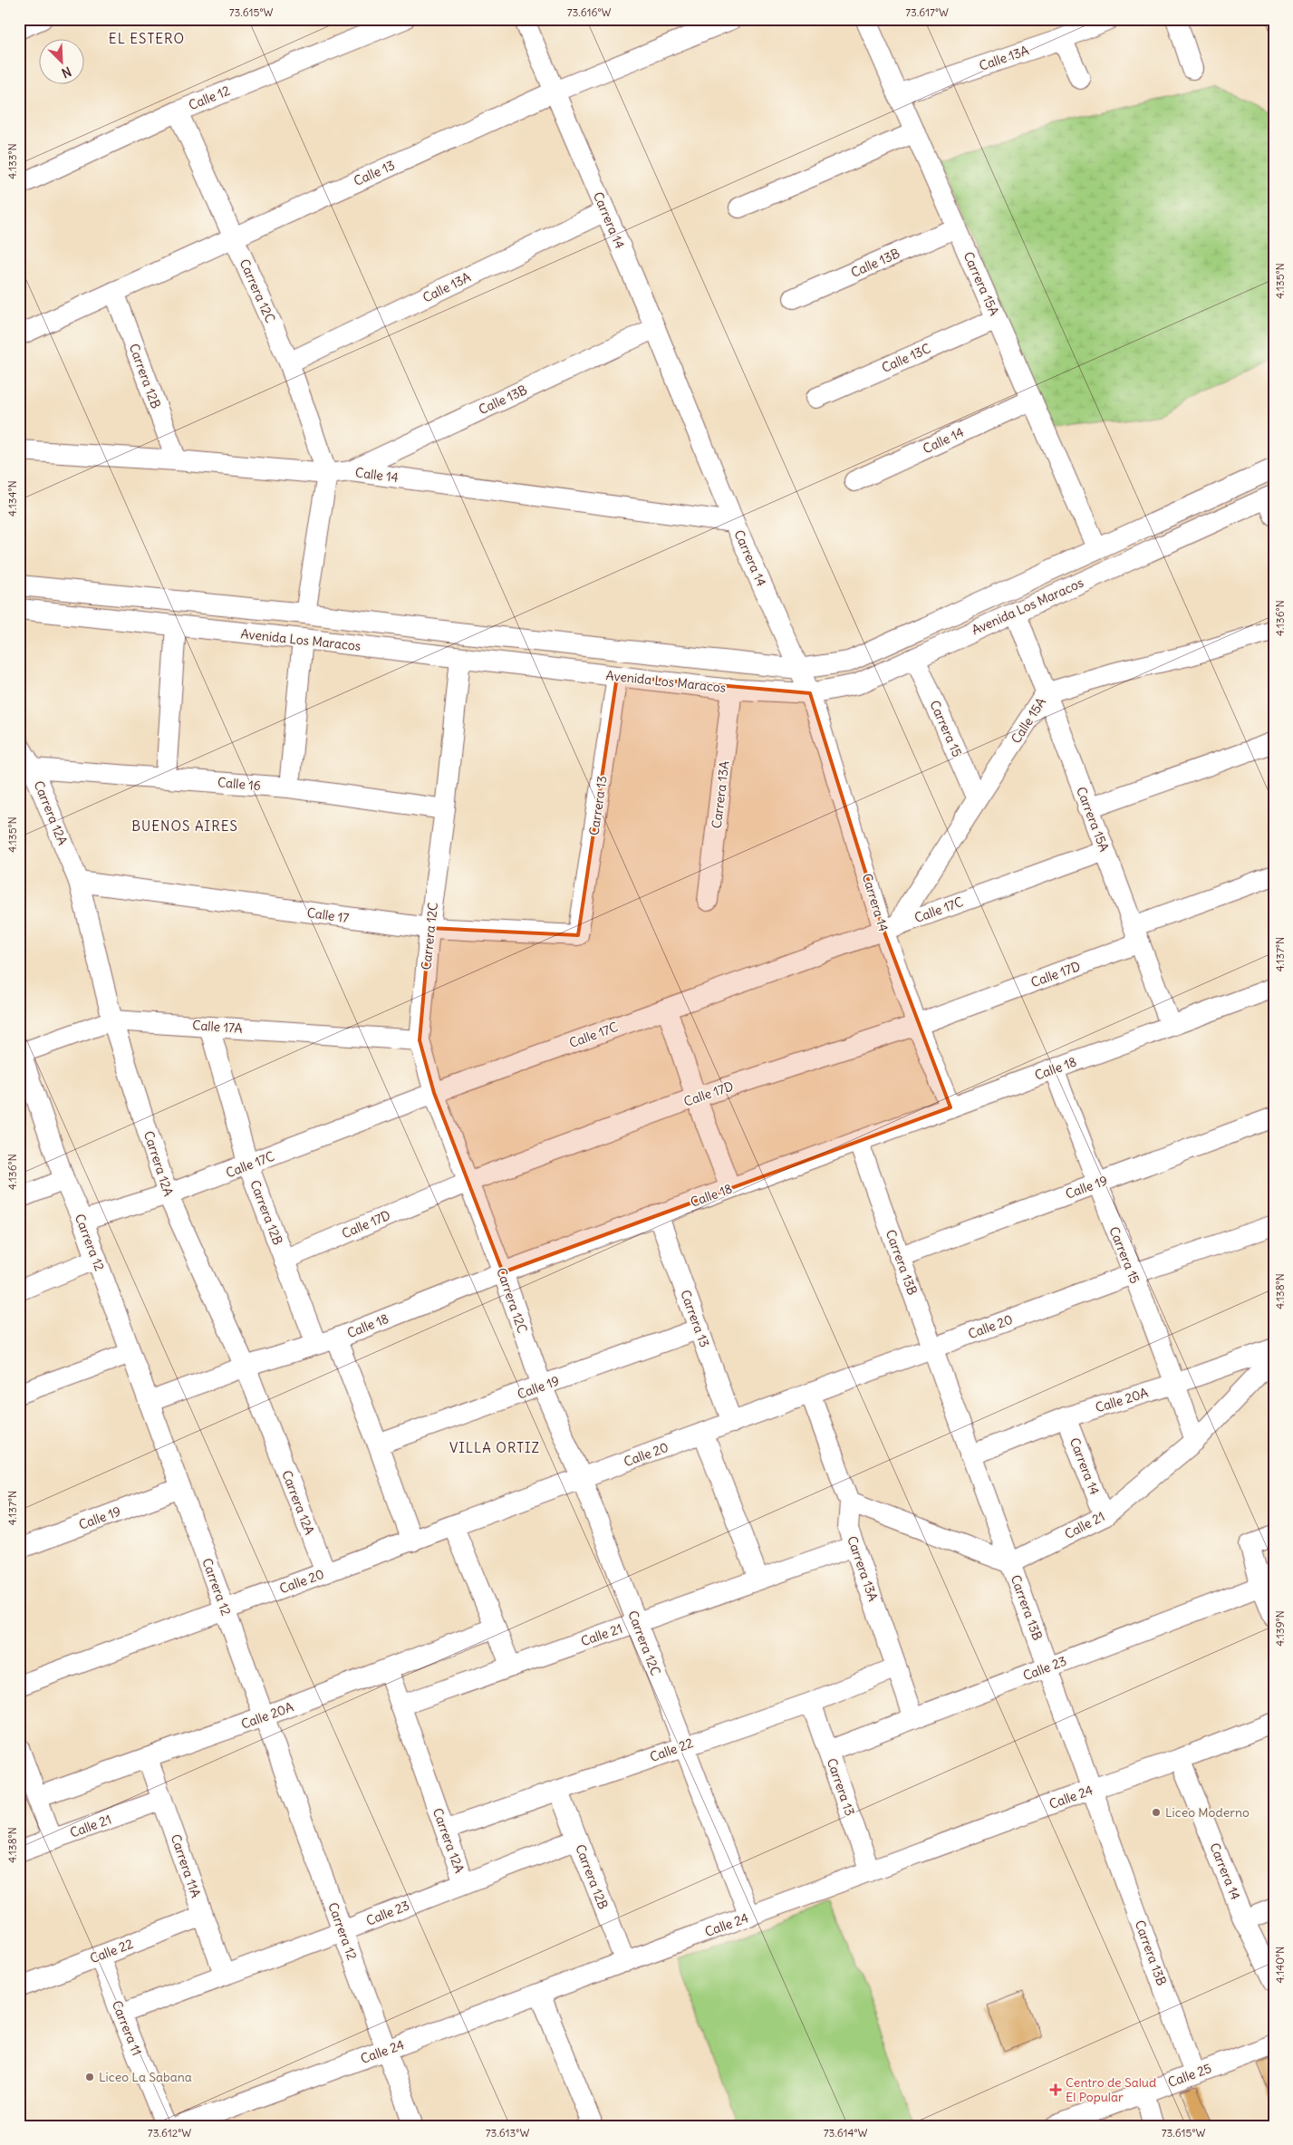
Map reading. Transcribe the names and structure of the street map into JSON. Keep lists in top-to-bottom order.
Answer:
{
  "streets": {
    "street": [
      "Calle 13A",
      "Calle 12",
      "Calle 13",
      "Carrera 14",
      "Calle 13B",
      "Carrera 15A",
      "Carrera 12C",
      "Calle 13C",
      "Carrera 12B",
      "Calle 14",
      "Avenida Los Maracos",
      "Calle 15A",
      "Carrera 15",
      "Calle 16",
      "Carrera 13A",
      "Carrera 13",
      "Carrera 12A",
      "Calle 17C",
      "Calle 17",
      "Calle 17D",
      "Calle 17A",
      "Calle 18",
      "Calle 19",
      "Carrera 12",
      "Carrera 13B",
      "Calle 20",
      "Calle 20A",
      "Calle 21",
      "Calle 23",
      "Calle 22",
      "Calle 24",
      "Carrera 11A",
      "Carrera 11",
      "Calle 25"
    ]
  },
  "crossings": [
    ["Calle 13A", "Carrera 14"],
    ["Calle 13A", "Carrera 15A"],
    ["Calle 13A", "Carrera 12C"],
    ["Calle 12", "Carrera 12C"],
    ["Calle 13", "Carrera 14"],
    ["Calle 13", "Carrera 12C"],
    ["Calle 13", "Carrera 12B"],
    ["Carrera 14", "Calle 13B"],
    ["Carrera 14", "Calle 14"],
    ["Carrera 14", "Avenida Los Maracos"],
    ["Carrera 14", "Calle 15A"],
    ["Carrera 14", "Calle 17C"],
    ["Carrera 14", "Calle 17D"],
    ["Carrera 14", "Calle 18"],
    ["Carrera 14", "Calle 20A"],
    ["Carrera 14", "Calle 21"],
    ["Carrera 14", "Calle 24"],
    ["Calle 13B", "Carrera 15A"],
    ["Calle 13B", "Calle 14"],
    ["Carrera 15A", "Calle 13C"],
    ["Carrera 15A", "Calle 14"],
    ["Carrera 15A", "Avenida Los Maracos"],
    ["Carrera 15A", "Calle 15A"],
    ["Carrera 15A", "Calle 17C"],
    ["Carrera 15A", "Calle 17D"],
    ["Carrera 15A", "Calle 18"],
    ["Carrera 12C", "Calle 14"],
    ["Carrera 12C", "Avenida Los Maracos"],
    ["Carrera 12C", "Calle 16"],
    ["Carrera 12C", "Calle 17C"],
    ["Carrera 12C", "Calle 17"],
    ["Carrera 12C", "Calle 17D"],
    ["Carrera 12C", "Calle 17A"],
    ["Carrera 12C", "Calle 18"],
    ["Carrera 12C", "Calle 19"],
    ["Carrera 12C", "Calle 20"],
    ["Carrera 12C", "Calle 21"],
    ["Carrera 12C", "Calle 22"],
    ["Carrera 12C", "Calle 24"],
    ["Carrera 12B", "Calle 14"],
    ["Carrera 12B", "Calle 17C"],
    ["Carrera 12B", "Calle 17D"],
    ["Carrera 12B", "Calle 17A"],
    ["Carrera 12B", "Calle 18"],
    ["Carrera 12B", "Calle 23"],
    ["Carrera 12B", "Calle 22"],
    ["Carrera 12B", "Calle 24"],
    ["Avenida Los Maracos", "Carrera 15"],
    ["Avenida Los Maracos", "Carrera 13A"],
    ["Avenida Los Maracos", "Carrera 13"],
    ["Calle 15A", "Carrera 15"],
    ["Calle 15A", "Calle 17C"],
    ["Carrera 15", "Calle 18"],
    ["Carrera 15", "Calle 19"],
    ["Carrera 15", "Calle 20"],
    ["Carrera 15", "Calle 20A"],
    ["Carrera 15", "Calle 21"],
    ["Calle 16", "Carrera 12A"],
    ["Carrera 13A", "Calle 20"],
    ["Carrera 13A", "Calle 21"],
    ["Carrera 13A", "Calle 23"],
    ["Carrera 13A", "Calle 22"],
    ["Carrera 13", "Calle 17"],
    ["Carrera 13", "Calle 18"],
    ["Carrera 13", "Calle 19"],
    ["Carrera 13", "Calle 20"],
    ["Carrera 13", "Calle 23"],
    ["Carrera 13", "Calle 22"],
    ["Carrera 13", "Calle 24"],
    ["Carrera 12A", "Calle 17C"],
    ["Carrera 12A", "Calle 17"],
    ["Carrera 12A", "Calle 17A"],
    ["Carrera 12A", "Calle 18"],
    ["Carrera 12A", "Calle 20"],
    ["Carrera 12A", "Calle 20A"],
    ["Carrera 12A", "Calle 21"],
    ["Carrera 12A", "Calle 23"],
    ["Carrera 12A", "Calle 22"],
    ["Calle 17C", "Carrera 12"],
    ["Calle 17A", "Carrera 12"],
    ["Calle 18", "Carrera 12"],
    ["Calle 18", "Carrera 13B"],
    ["Calle 19", "Carrera 12"],
    ["Calle 19", "Carrera 13B"],
    ["Carrera 12", "Calle 20"],
    ["Carrera 12", "Calle 20A"],
    ["Carrera 12", "Calle 23"],
    ["Carrera 12", "Calle 24"],
    ["Carrera 13B", "Calle 20"],
    ["Carrera 13B", "Calle 20A"],
    ["Carrera 13B", "Calle 21"],
    ["Carrera 13B", "Calle 23"],
    ["Carrera 13B", "Calle 24"],
    ["Carrera 13B", "Calle 25"],
    ["Calle 20A", "Carrera 11A"],
    ["Calle 21", "Carrera 11A"],
    ["Calle 23", "Carrera 11A"],
    ["Calle 23", "Carrera 11"],
    ["Calle 22", "Carrera 11A"],
    ["Calle 22", "Carrera 11"]
  ],
  "districts": ["EL ESTERO", "BUENOS AIRES", "VILLA ORTIZ"],
  "places": {
    "other": ["Liceo Moderno", "Liceo La Sabana"],
    "health": ["Centro de Salud El Popular"]
  },
  "north": "bottom right",
  "coordinates": [
    "73.615°W",
    "73.616°W",
    "73.617°W",
    "4.133°N",
    "4.135°N",
    "4.134°N",
    "4.136°N",
    "4.137°N",
    "4.138°N",
    "4.139°N",
    "4.140°N",
    "73.612°W",
    "73.613°W",
    "73.614°W"
  ]
}
